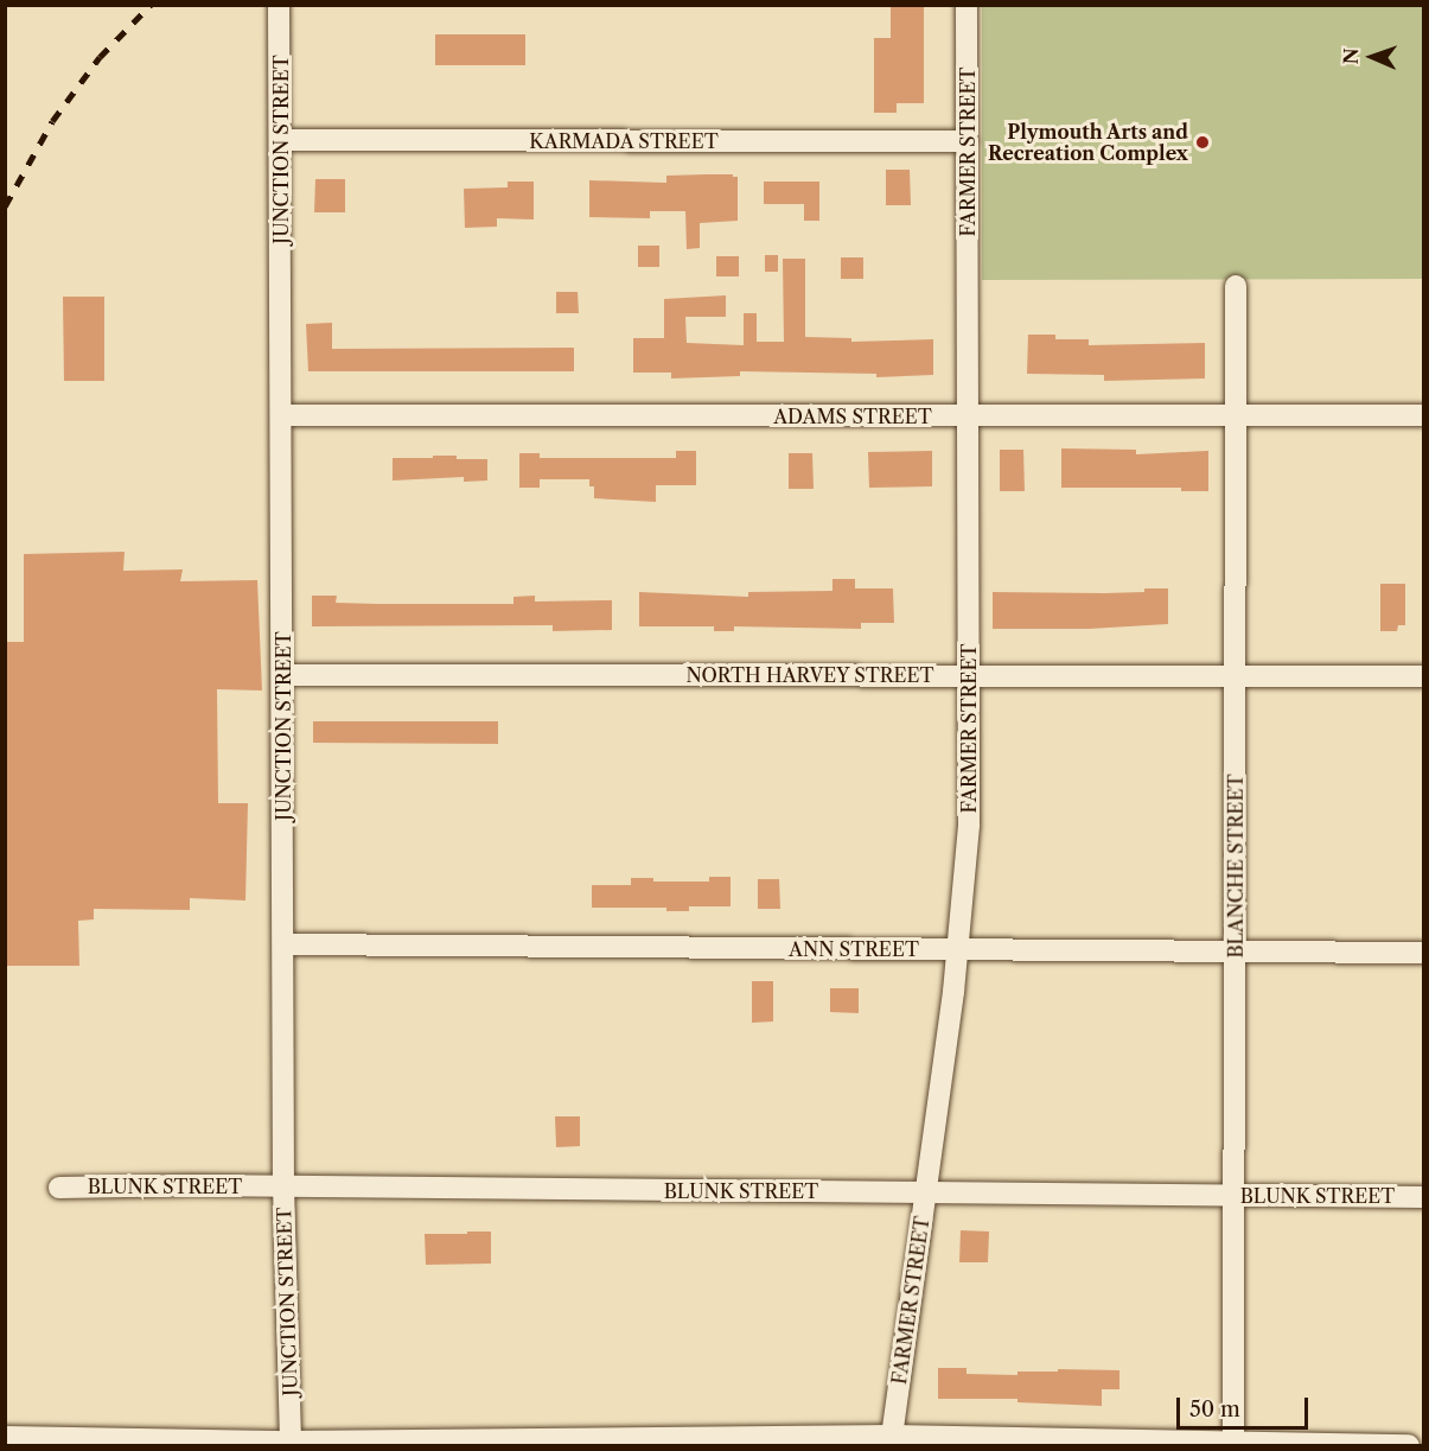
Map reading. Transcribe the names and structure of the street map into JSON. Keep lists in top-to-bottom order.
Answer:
{
  "streets": {
    "street": [
      "KARMADA STREET",
      "JUNCTION STREET",
      "FARMER STREET",
      "ADAMS STREET",
      "NORTH HARVEY STREET",
      "BLANCHE STREET",
      "ANN STREET",
      "BLUNK STREET"
    ]
  },
  "crossings": [
    ["KARMADA STREET", "JUNCTION STREET"],
    ["KARMADA STREET", "FARMER STREET"],
    ["JUNCTION STREET", "ADAMS STREET"],
    ["JUNCTION STREET", "NORTH HARVEY STREET"],
    ["JUNCTION STREET", "ANN STREET"],
    ["JUNCTION STREET", "BLUNK STREET"],
    ["FARMER STREET", "ADAMS STREET"],
    ["FARMER STREET", "NORTH HARVEY STREET"],
    ["FARMER STREET", "ANN STREET"],
    ["FARMER STREET", "BLUNK STREET"],
    ["ADAMS STREET", "BLANCHE STREET"],
    ["NORTH HARVEY STREET", "BLANCHE STREET"],
    ["BLANCHE STREET", "ANN STREET"],
    ["BLANCHE STREET", "BLUNK STREET"]
  ],
  "places": ["Plymouth Arts and Recreation Complex"],
  "scale_bar": "50 m",
  "north": "left"
}
